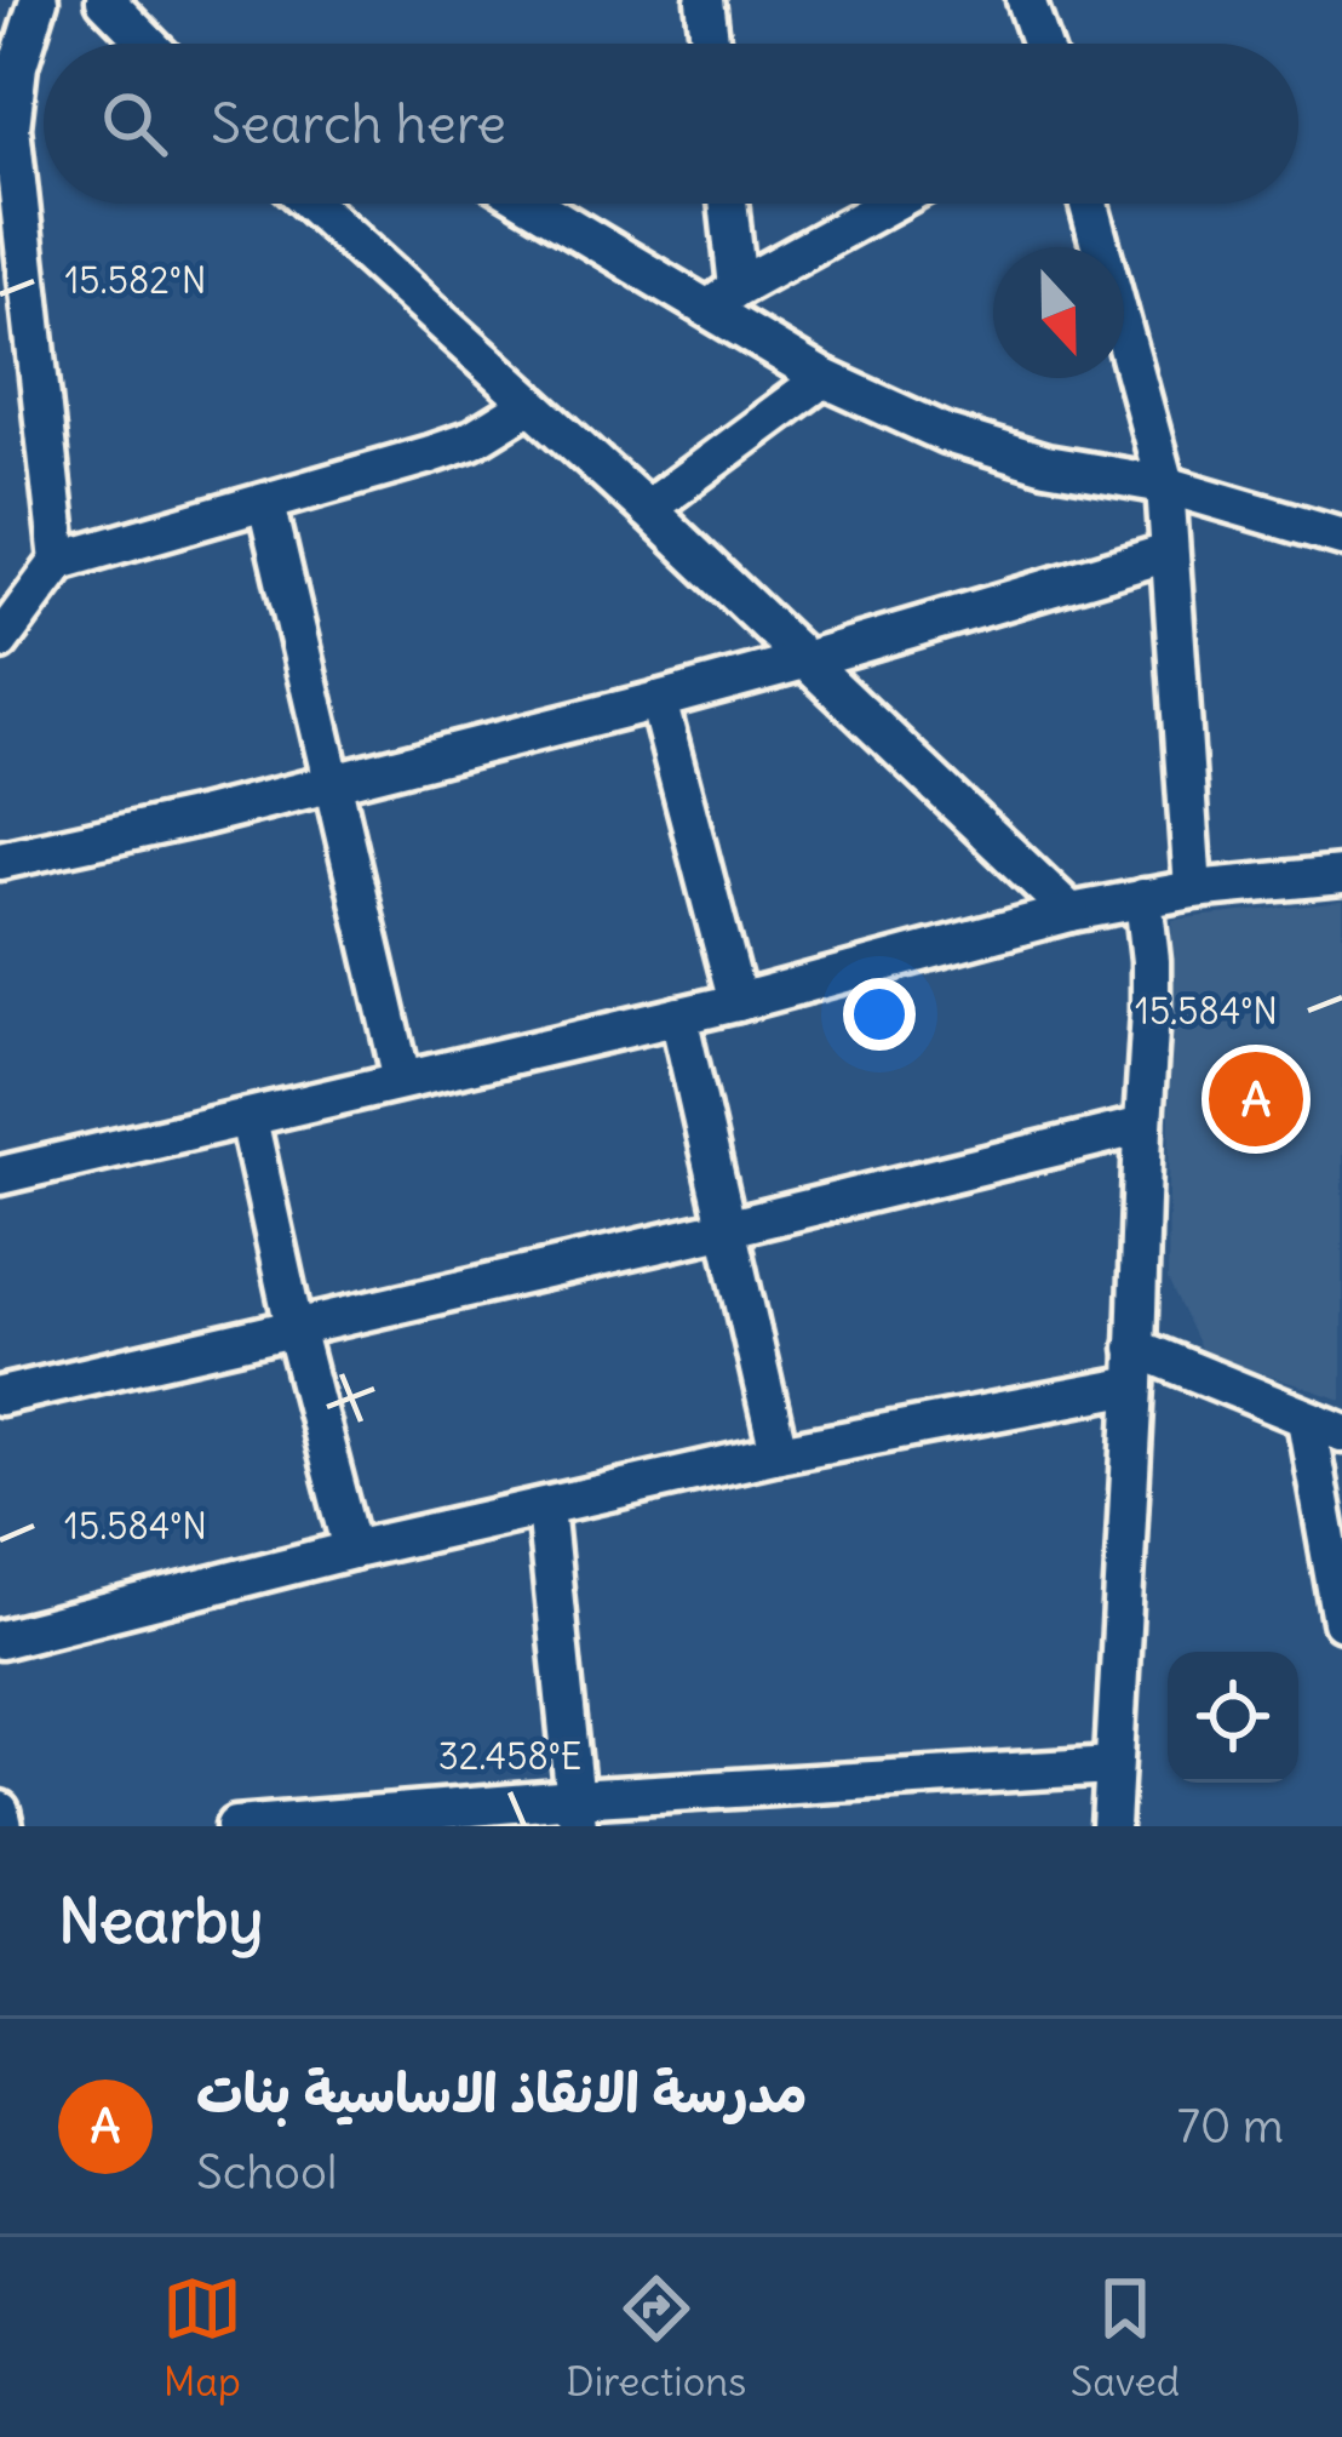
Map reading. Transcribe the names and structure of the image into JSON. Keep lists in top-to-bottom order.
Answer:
{
  "north": "bottom",
  "page": {
    "search": "Search here",
    "pins": "A",
    "heading": "Nearby",
    "list": [
      {
        "mark": "A",
        "name": "مدرسة الانقاذ الاساسية بنات",
        "note": "School",
        "value": "70 m"
      }
    ],
    "nav": ["Map", "Directions", "Saved"]
  },
  "coordinates": ["15.582°N", "15.584°N", "32.458°E"]
}
